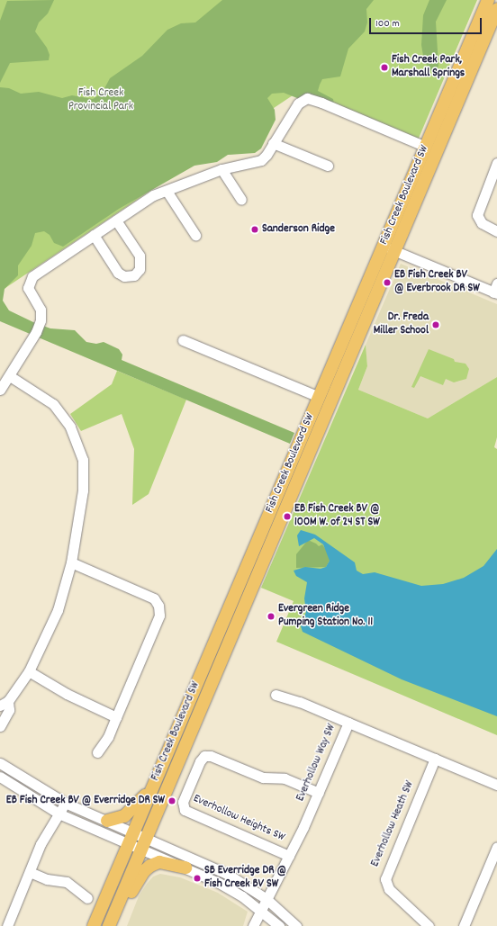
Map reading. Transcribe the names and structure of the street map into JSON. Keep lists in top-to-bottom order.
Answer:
{
  "streets": {
    "main road": ["Fish Creek Boulevard SW"],
    "street": ["Everhollow Way SW", "Everhollow Heights SW", "Everhollow Heath SW"]
  },
  "crossings": [
    ["Everhollow Way SW", "Everhollow Heights SW"],
    ["Everhollow Way SW", "Everhollow Heath SW"]
  ],
  "parks": ["Fish Creek Provincial Park"],
  "places": [
    "Fish Creek Park, Marshall Springs",
    "Sanderson Ridge",
    "EB Fish Creek BV @ Everbrook DR SW",
    "Dr. Freda Miller School",
    "EB Fish Creek BV @ 100M W. of 24 ST SW",
    "Evergreen Ridge Pumping Station No. 11",
    "EB Fish Creek BV @ Everridge DR SW",
    "SB Everridge DR @ Fish Creek BV SW"
  ],
  "scale_bar": "100 m"
}
